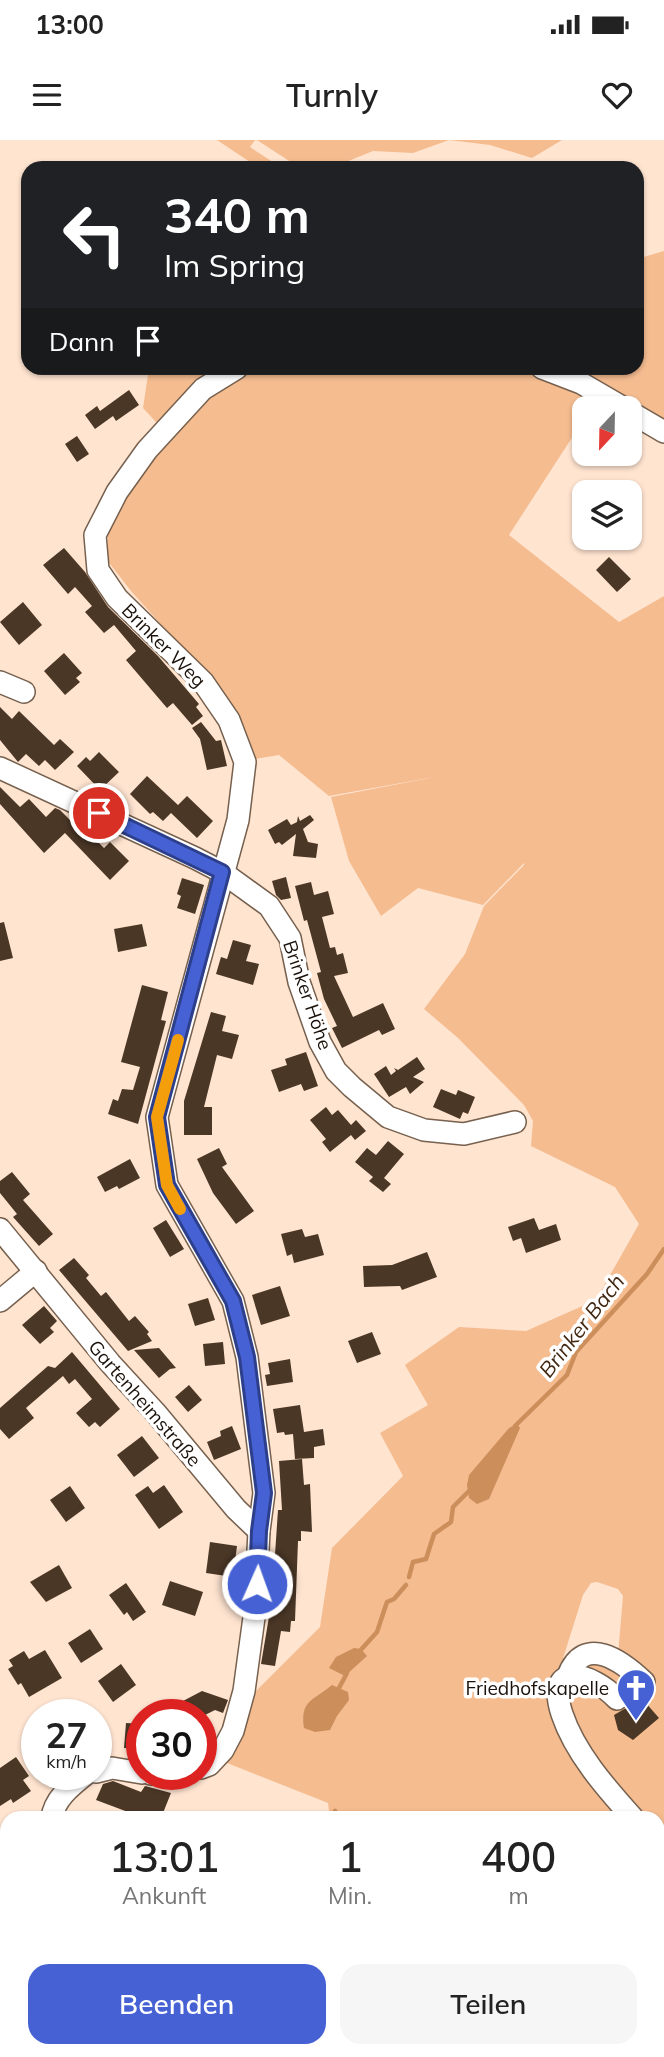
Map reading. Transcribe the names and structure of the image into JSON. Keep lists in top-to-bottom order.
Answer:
{
  "streets": {
    "street": ["Brinker Weg", "Brinker Höhe", "Gartenheimstraße"]
  },
  "crossings": [
    ["Brinker Weg", "Brinker Höhe"],
    ["Brinker Weg", "Gartenheimstraße"]
  ],
  "water": ["Brinker Bach"],
  "places": {
    "church": ["Friedhofskapelle"]
  },
  "north": "bottom",
  "page": {
    "status": "13:00",
    "header": "Turnly",
    "turn": ["340 m", "Im Spring"],
    "then": "Dann",
    "speed": "27 km/h",
    "limit": "30",
    "eta": [
      "13:01",
      "Ankunft",
      "1",
      "Min.",
      "400",
      "m"
    ],
    "buttons": ["Beenden", "Teilen"]
  }
}
